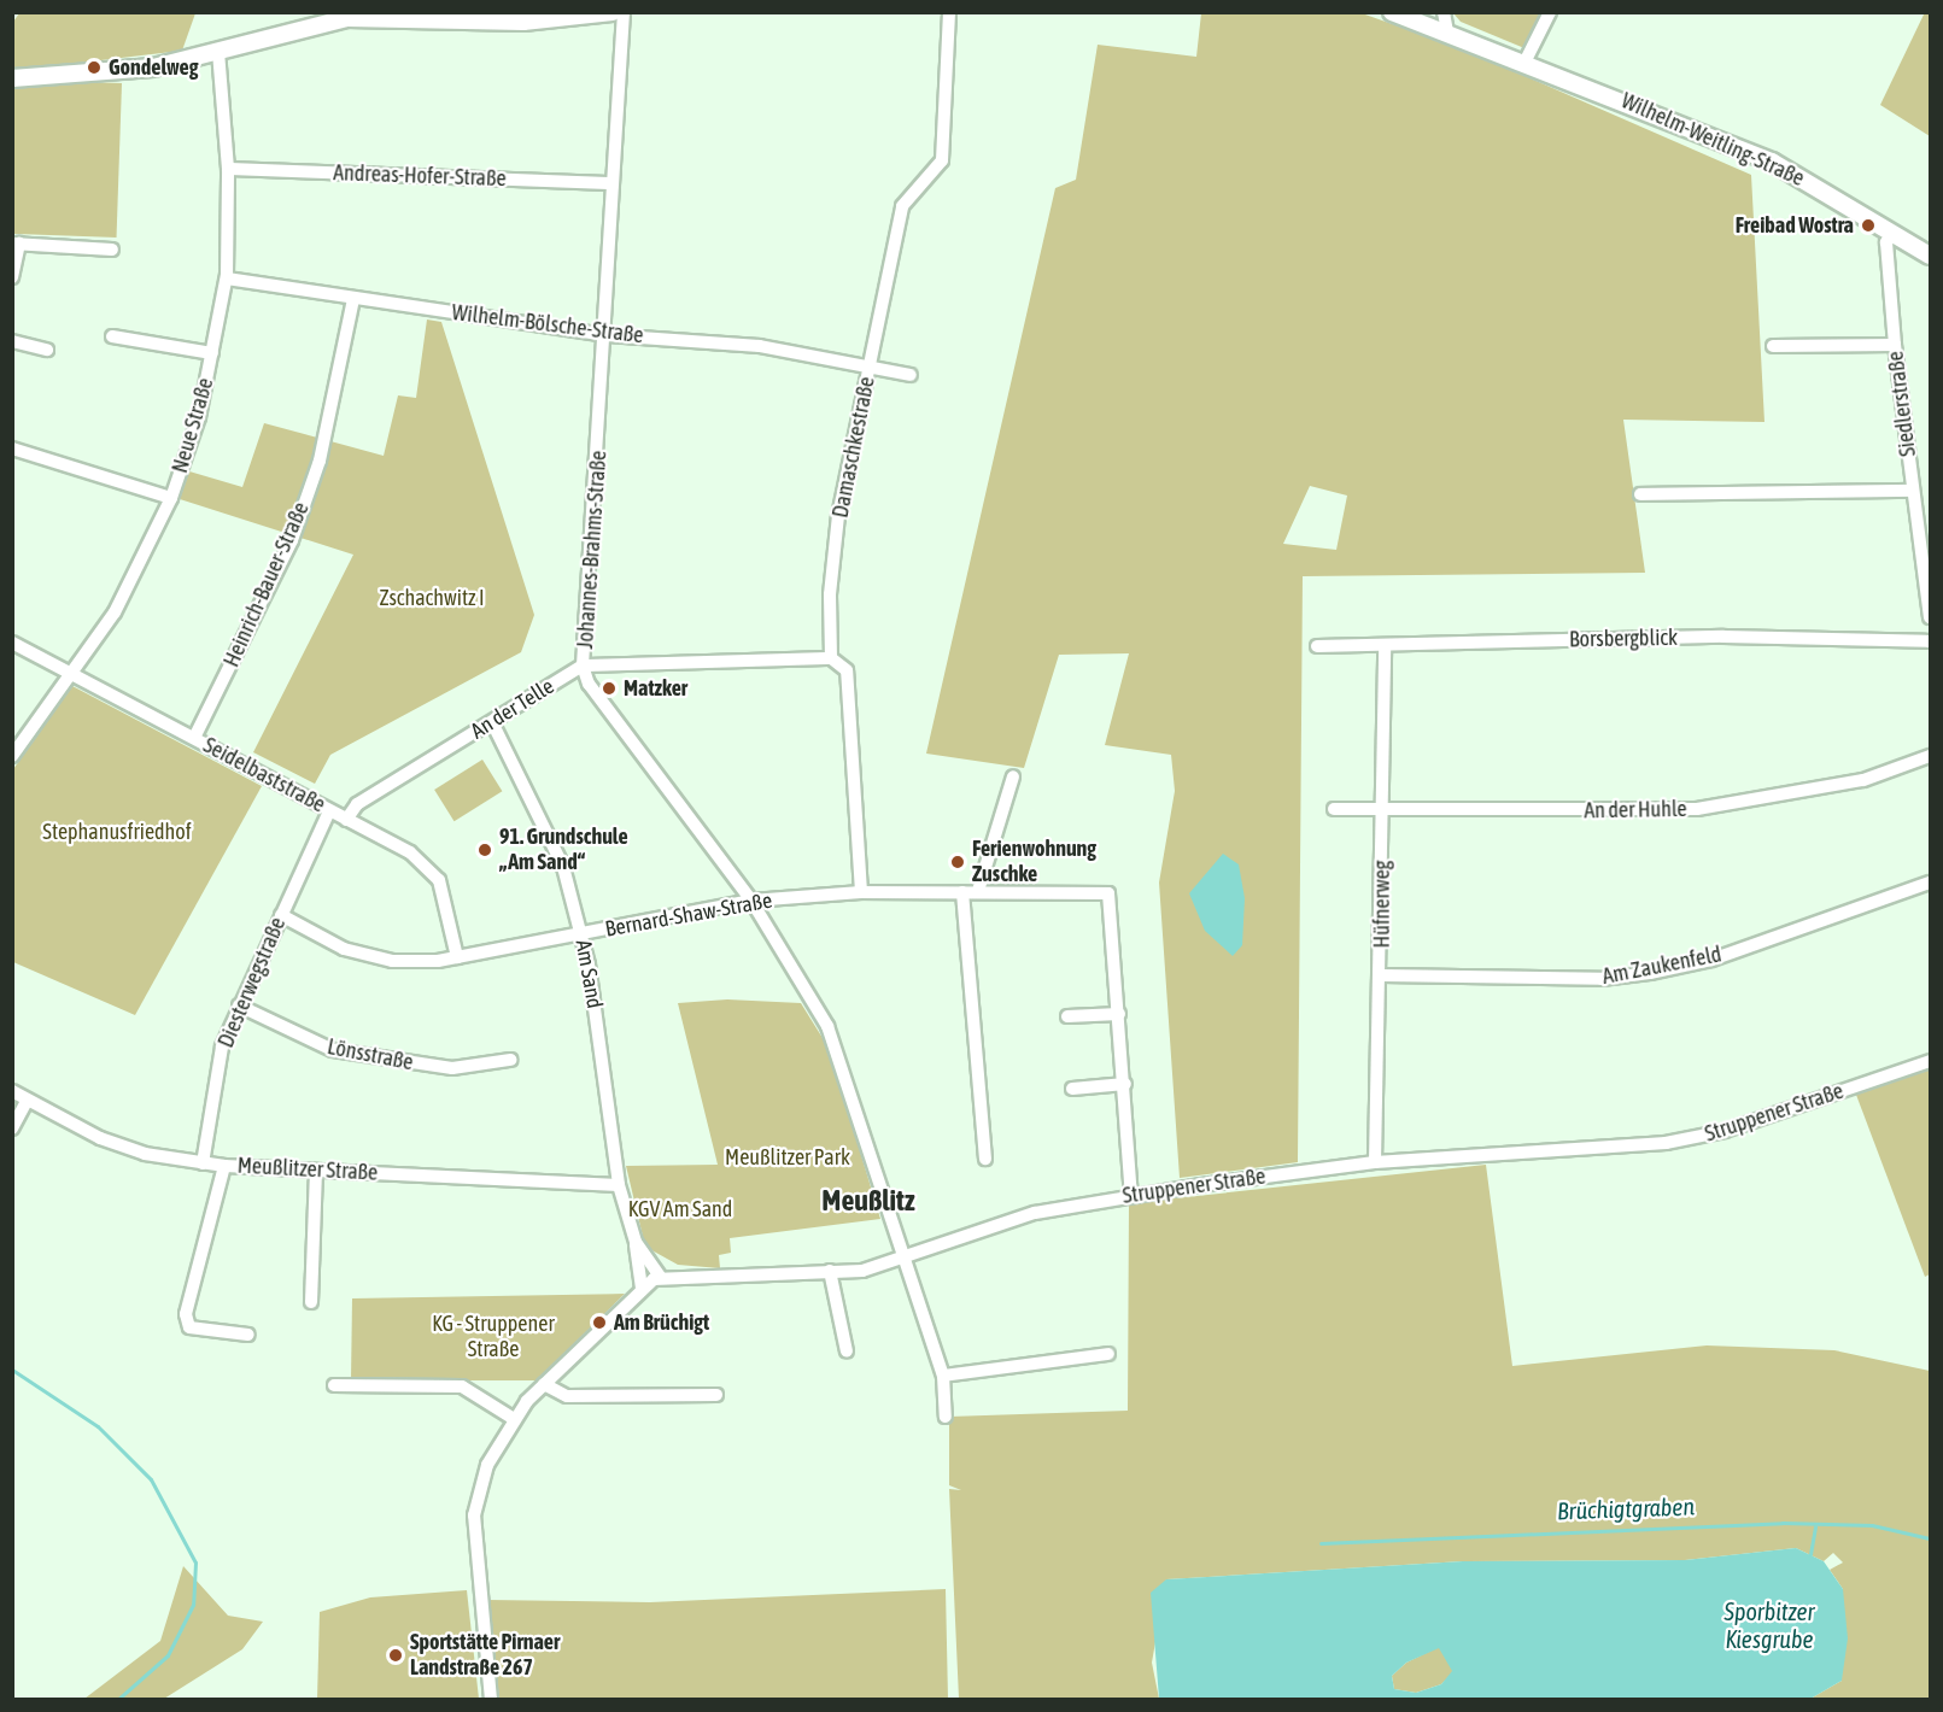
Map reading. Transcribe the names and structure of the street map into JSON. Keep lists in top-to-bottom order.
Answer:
{
  "streets": {
    "street": [
      "Wilhelm-Weitling-Straße",
      "Andreas-Hofer-Straße",
      "Wilhelm-Bölsche-Straße",
      "Siedlerstraße",
      "Neue Straße",
      "Damaschkestraße",
      "Johannes-Brahms-Straße",
      "Heinrich-Bauer-Straße",
      "Borsbergblick",
      "An der Telle",
      "Seidelbaststraße",
      "An der Huhle",
      "Hüfnerweg",
      "Bernard-Shaw-Straße",
      "Am Zaukenfeld",
      "Am Sand",
      "Diesterwegstraße",
      "Lönsstraße",
      "Struppener Straße",
      "Meußlitzer Straße"
    ]
  },
  "crossings": [
    ["Wilhelm-Weitling-Straße", "Siedlerstraße"],
    ["Andreas-Hofer-Straße", "Neue Straße"],
    ["Andreas-Hofer-Straße", "Johannes-Brahms-Straße"],
    ["Wilhelm-Bölsche-Straße", "Neue Straße"],
    ["Wilhelm-Bölsche-Straße", "Damaschkestraße"],
    ["Wilhelm-Bölsche-Straße", "Johannes-Brahms-Straße"],
    ["Wilhelm-Bölsche-Straße", "Heinrich-Bauer-Straße"],
    ["Neue Straße", "Seidelbaststraße"],
    ["Johannes-Brahms-Straße", "An der Telle"],
    ["Johannes-Brahms-Straße", "Bernard-Shaw-Straße"],
    ["Johannes-Brahms-Straße", "Struppener Straße"],
    ["Heinrich-Bauer-Straße", "Seidelbaststraße"],
    ["Borsbergblick", "Hüfnerweg"],
    ["An der Telle", "Seidelbaststraße"],
    ["An der Telle", "Am Sand"],
    ["Seidelbaststraße", "Bernard-Shaw-Straße"],
    ["Seidelbaststraße", "Diesterwegstraße"],
    ["An der Huhle", "Hüfnerweg"],
    ["Hüfnerweg", "Am Zaukenfeld"],
    ["Hüfnerweg", "Struppener Straße"],
    ["Bernard-Shaw-Straße", "Am Sand"],
    ["Bernard-Shaw-Straße", "Diesterwegstraße"],
    ["Am Sand", "Struppener Straße"],
    ["Am Sand", "Meußlitzer Straße"],
    ["Diesterwegstraße", "Lönsstraße"],
    ["Diesterwegstraße", "Meußlitzer Straße"]
  ],
  "districts": ["Meußlitz"],
  "water": ["Brüchigtgraben", "Sporbitzer Kiesgrube"],
  "parks": [
    "Zschachwitz I",
    "Stephanusfriedhof",
    "Meußlitzer Park",
    "KGV Am Sand",
    "KG - Struppener Straße"
  ],
  "places": [
    "Gondelweg",
    "Freibad Wostra",
    "Matzker",
    "91. Grundschule „Am Sand“",
    "Ferienwohnung Zuschke",
    "Am Brüchigt",
    "Sportstätte Pirnaer Landstraße 267"
  ]
}
